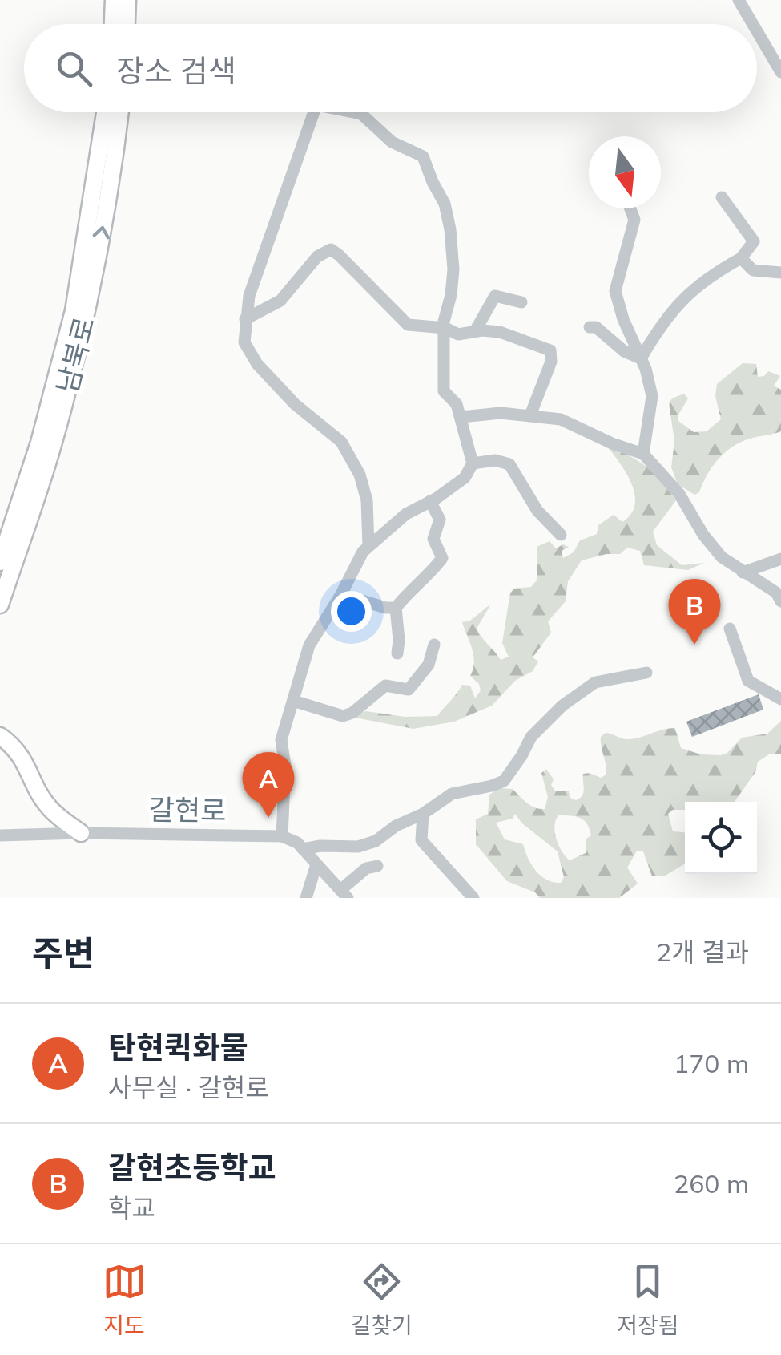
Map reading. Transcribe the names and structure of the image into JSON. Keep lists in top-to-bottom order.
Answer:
{
  "streets": {
    "main road": ["남북로"],
    "street": ["갈현로"]
  },
  "north": "bottom",
  "page": {
    "search": "장소 검색",
    "pins": ["B", "A"],
    "heading": ["주변", "2개 결과"],
    "list": [
      {
        "mark": "A",
        "name": "탄현퀵화물",
        "note": "사무실 · 갈현로",
        "value": "170 m"
      },
      {
        "mark": "B",
        "name": "갈현초등학교",
        "note": "학교",
        "value": "260 m"
      }
    ],
    "nav": ["지도", "길찾기", "저장됨"]
  }
}
